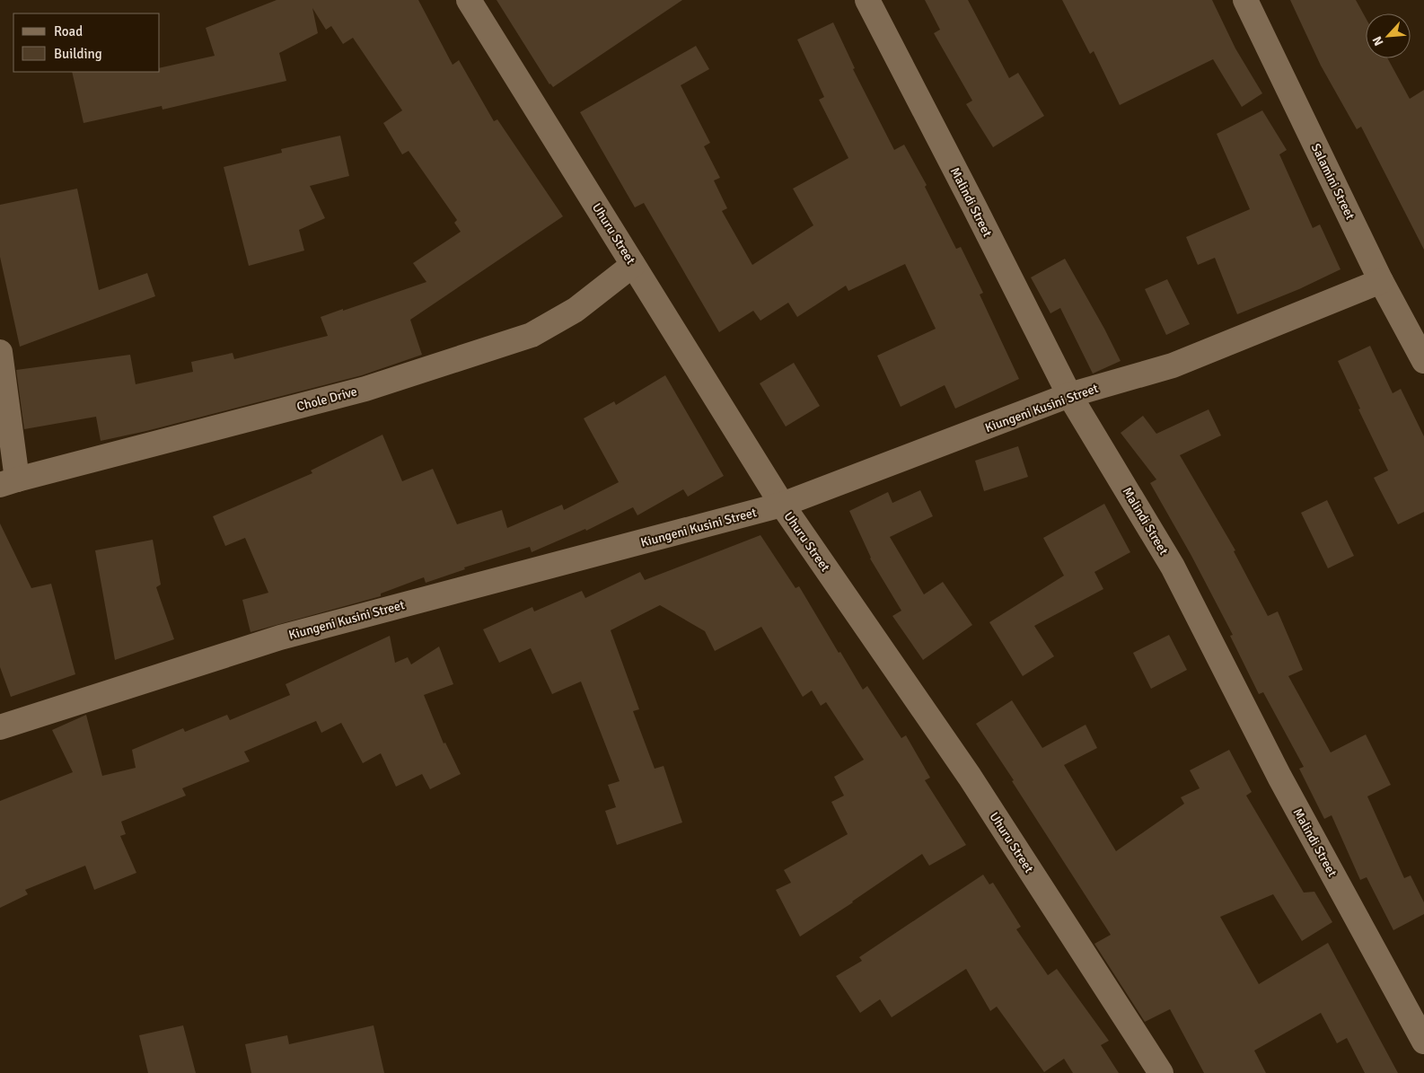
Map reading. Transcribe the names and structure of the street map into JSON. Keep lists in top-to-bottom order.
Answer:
{
  "streets": {
    "street": [
      "Salamini Street",
      "Malindi Street",
      "Uhuru Street",
      "Chole Drive",
      "Kiungeni Kusini Street"
    ]
  },
  "crossings": [
    ["Salamini Street", "Kiungeni Kusini Street"],
    ["Malindi Street", "Kiungeni Kusini Street"],
    ["Uhuru Street", "Chole Drive"],
    ["Uhuru Street", "Kiungeni Kusini Street"]
  ],
  "legend": ["Road", "Building"],
  "north": "bottom left"
}
